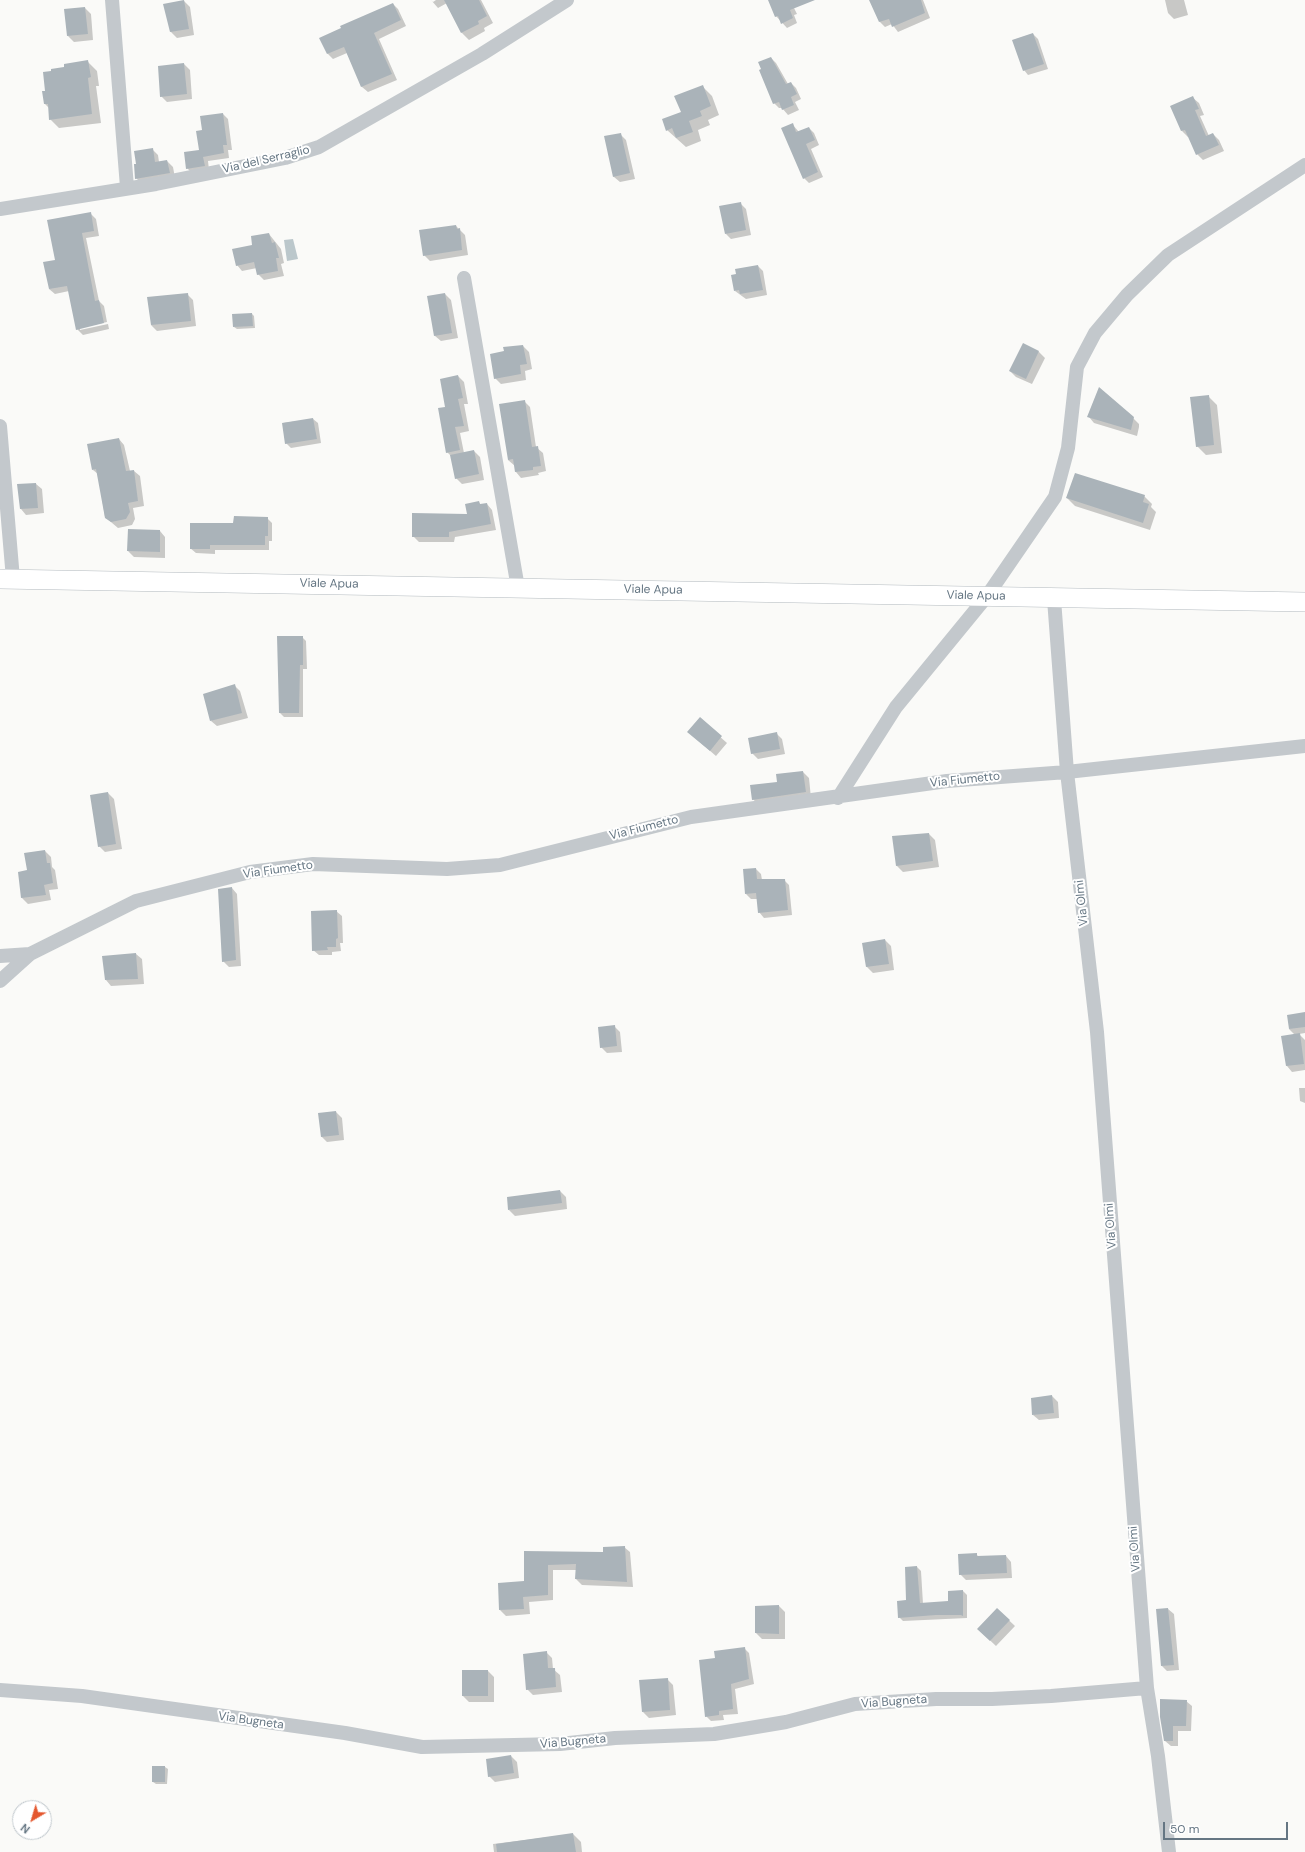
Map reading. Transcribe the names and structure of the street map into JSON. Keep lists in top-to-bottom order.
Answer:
{
  "streets": {
    "street": [
      "Via del Serraglio",
      "Viale Apua",
      "Via Fiumetto",
      "Via Olmi",
      "Via Bugneta"
    ]
  },
  "crossings": [
    ["Viale Apua", "Via Olmi"],
    ["Via Fiumetto", "Via Olmi"],
    ["Via Olmi", "Via Bugneta"]
  ],
  "scale_bar": "50 m",
  "north": "bottom left"
}
